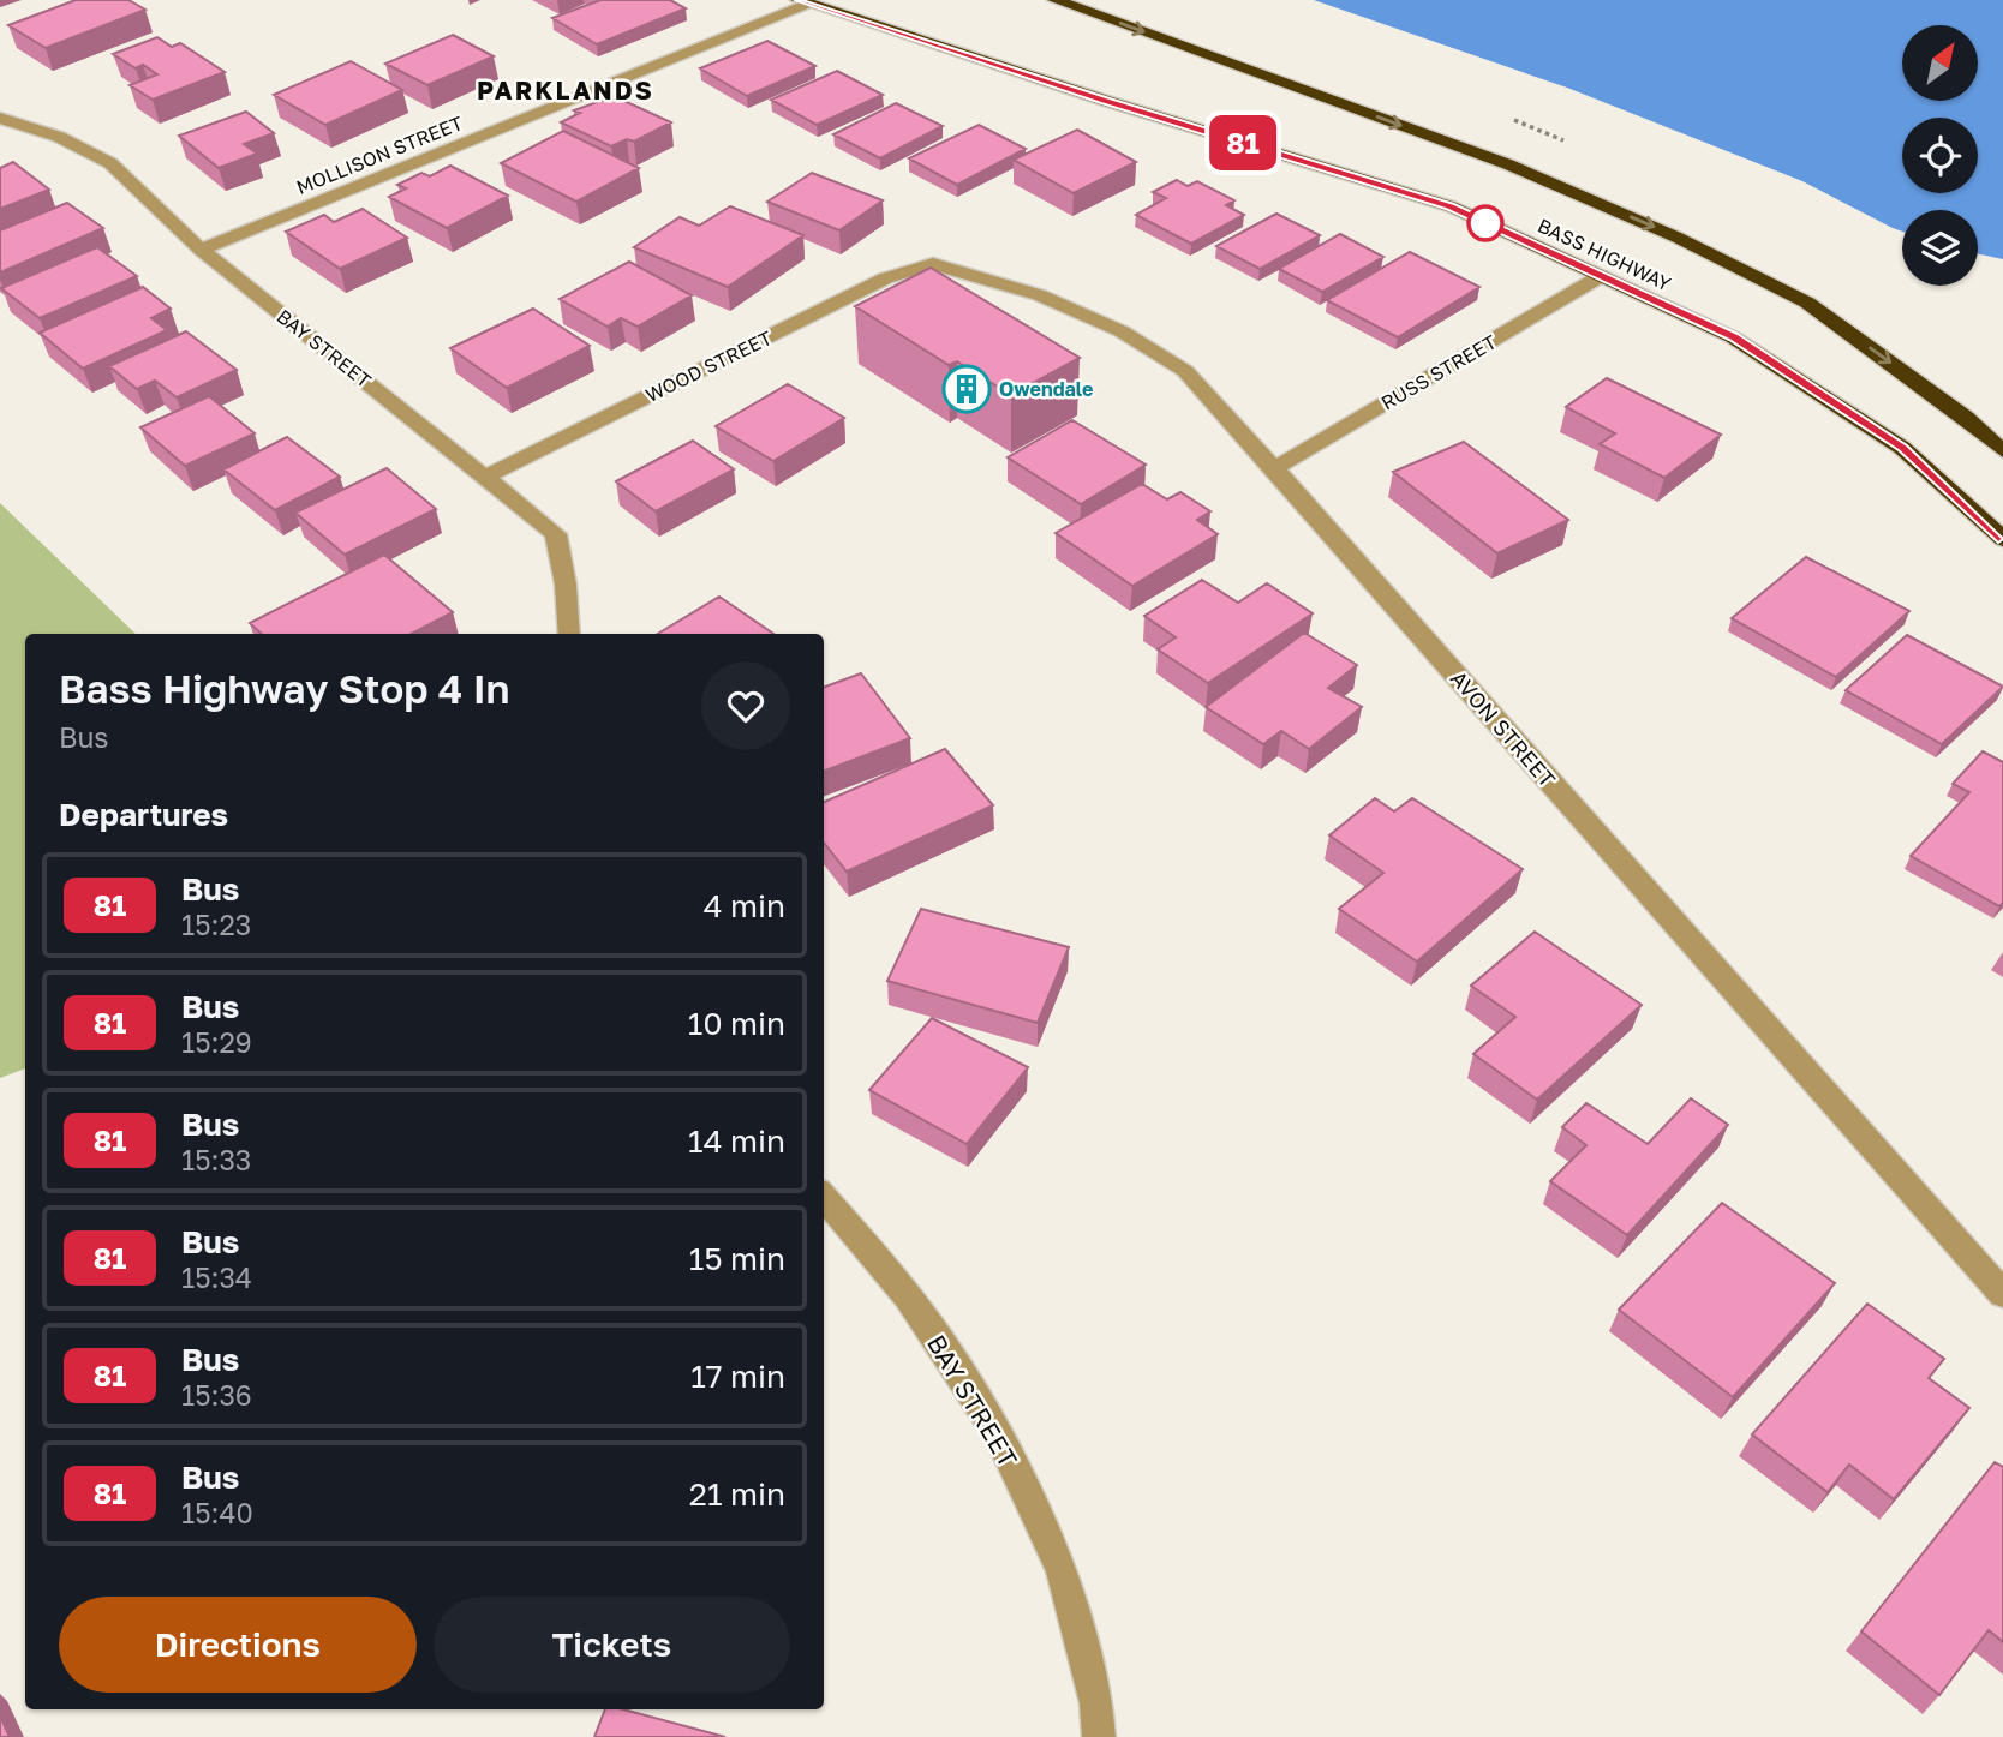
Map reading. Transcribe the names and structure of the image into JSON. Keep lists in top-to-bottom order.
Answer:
{
  "streets": {
    "highway": ["BASS HIGHWAY"],
    "street": [
      "MOLLISON STREET",
      "BAY STREET",
      "WOOD STREET",
      "RUSS STREET",
      "AVON STREET"
    ]
  },
  "crossings": [
    ["MOLLISON STREET", "BASS HIGHWAY"],
    ["MOLLISON STREET", "BAY STREET"],
    ["BASS HIGHWAY", "RUSS STREET"],
    ["BAY STREET", "WOOD STREET"],
    ["WOOD STREET", "AVON STREET"],
    ["RUSS STREET", "AVON STREET"]
  ],
  "districts": ["PARKLANDS"],
  "places": {
    "building": ["Owendale"]
  },
  "lines": ["bus line 81"],
  "north": "top right",
  "page": {
    "on_map": "81",
    "heading": [
      ["Bass Highway Stop 4 In", "Bus"],
      "Departures"
    ],
    "list": [
      {
        "mark": "81",
        "name": "Bus",
        "note": "15:23",
        "value": "4 min"
      },
      {
        "mark": "81",
        "name": "Bus",
        "note": "15:29",
        "value": "10 min"
      },
      {
        "mark": "81",
        "name": "Bus",
        "note": "15:33",
        "value": "14 min"
      },
      {
        "mark": "81",
        "name": "Bus",
        "note": "15:34",
        "value": "15 min"
      },
      {
        "mark": "81",
        "name": "Bus",
        "note": "15:36",
        "value": "17 min"
      },
      {
        "mark": "81",
        "name": "Bus",
        "note": "15:40",
        "value": "21 min"
      }
    ],
    "buttons": ["Directions", "Tickets"]
  }
}
